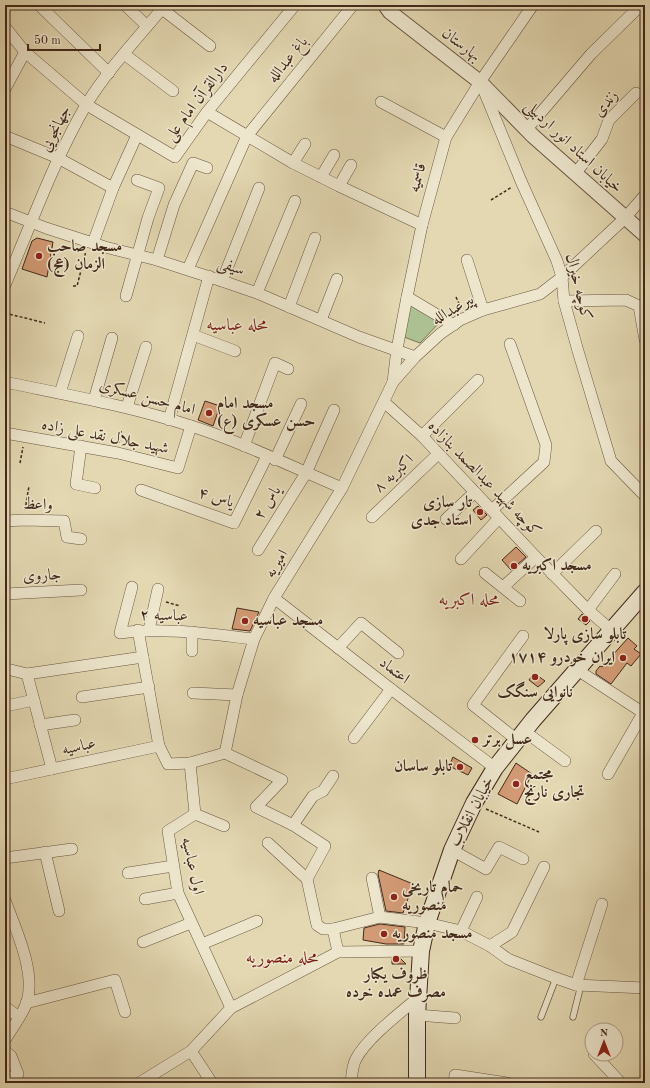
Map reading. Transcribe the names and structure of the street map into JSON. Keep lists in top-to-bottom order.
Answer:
{
  "streets": {
    "main road": ["خیابان انقلاب"],
    "street": [
      "بهارستان",
      "باغ عبدالله",
      "دارالقرآن امام علی",
      "زندی",
      "جهانجویی",
      "خیابان استاد انور اردبیلی",
      "قاسمیه",
      "سیفی",
      "کوچه خیرال",
      "پیرعبدالله",
      "امام حسن عسکری",
      "شهید جلال نقد علی زاده",
      "اکبریه ۸",
      "کوچه شهید عبدالصمد بنازاده",
      "یاس ۴",
      "یاس ۲",
      "واعظ",
      "امیریه",
      "جاروی",
      "عباسیه ۲",
      "اعتماد",
      "عباسیه",
      "اول عباسیه"
    ]
  },
  "crossings": [
    ["بهارستان", "خیابان استاد انور اردبیلی"],
    ["بهارستان", "قاسمیه"],
    ["بهارستان", "کوچه خیرال"],
    ["باغ عبدالله", "سیفی"],
    ["دارالقرآن امام علی", "جهانجویی"],
    ["زندی", "خیابان استاد انور اردبیلی"],
    ["جهانجویی", "سیفی"],
    ["خیابان استاد انور اردبیلی", "قاسمیه"],
    ["خیابان استاد انور اردبیلی", "کوچه خیرال"],
    ["خیابان استاد انور اردبیلی", "پیرعبدالله"],
    ["قاسمیه", "سیفی"],
    ["قاسمیه", "کوچه خیرال"],
    ["قاسمیه", "پیرعبدالله"],
    ["سیفی", "پیرعبدالله"],
    ["کوچه خیرال", "پیرعبدالله"],
    ["پیرعبدالله", "کوچه شهید عبدالصمد بنازاده"],
    ["پیرعبدالله", "امیریه"],
    ["امام حسن عسکری", "شهید جلال نقد علی زاده"],
    ["امام حسن عسکری", "یاس ۴"],
    ["امام حسن عسکری", "یاس ۲"],
    ["امام حسن عسکری", "امیریه"],
    ["اکبریه ۸", "کوچه شهید عبدالصمد بنازاده"],
    ["کوچه شهید عبدالصمد بنازاده", "امیریه"],
    ["کوچه شهید عبدالصمد بنازاده", "خیابان انقلاب"],
    ["امیریه", "عباسیه ۲"],
    ["امیریه", "اعتماد"],
    ["اعتماد", "خیابان انقلاب"]
  ],
  "districts": ["محله عباسیه", "محله اکبریه", "محله منصوریه"],
  "places": [
    "مسجد صاحب الزمان (عج)",
    "مسجد امام حسن عسکری (ع)",
    "تار سازی استاد جدی",
    "مسجد اکبریه",
    "تابلو سازی پارلا",
    "مسجد عباسیه",
    "ایران خودرو ۱۷۱۴",
    "نانوایی سنگک",
    "عسل برتر",
    "تابلو ساسان",
    "مجتمع تجاری نارنج",
    "حمام تاریخی منصوریه",
    "مسجد منصوریه",
    "ظروف یکبار مصرف عمده خرده"
  ],
  "scale_bar": "50 m",
  "north": "top"
}
